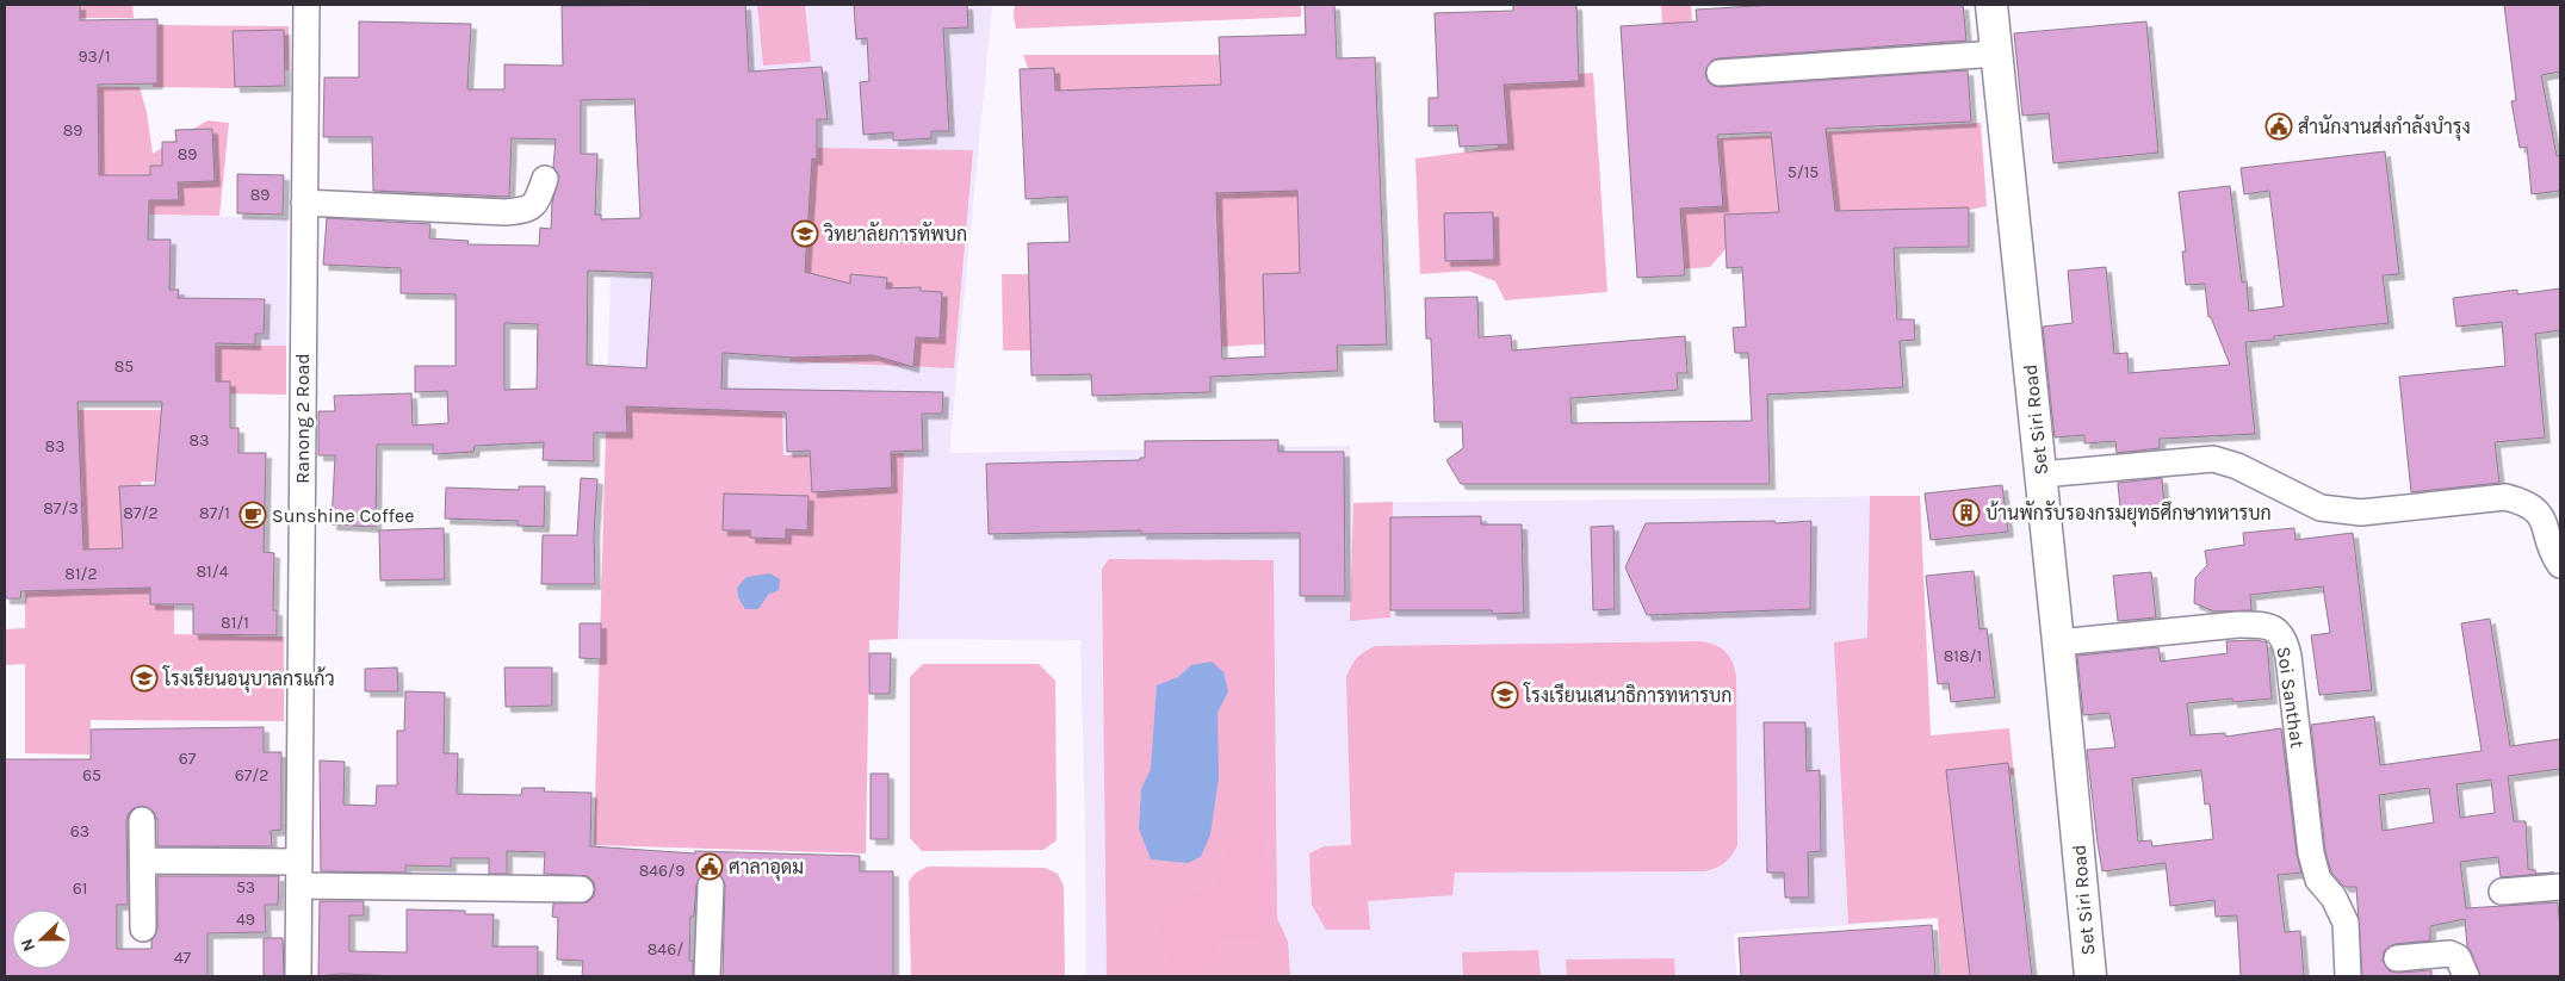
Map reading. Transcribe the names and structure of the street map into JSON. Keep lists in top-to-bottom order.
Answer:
{
  "streets": {
    "street": ["Ranong 2 Road", "Set Siri Road", "Soi Santhat"]
  },
  "crossings": [
    ["Set Siri Road", "Soi Santhat"]
  ],
  "places": {
    "public building": ["สํานักงานส่งกําลังบํารุง", "ศาลาอุดม"],
    "school or university": ["วิทยาลัยการทัพบก", "โรงเรียนอนุบาลกรแก้ว", "โรงเรียนเสนาธิการทหารบก"],
    "building": ["บ้านพักรับรองกรมยุทธศึกษาทหารบก"],
    "cafe": ["Sunshine Coffee"]
  },
  "house_numbers": [
    "93/1",
    "89",
    "89",
    "5/15",
    "89",
    "85",
    "83",
    "83",
    "87/3",
    "87/2",
    "87/1",
    "81/4",
    "81/2",
    "81/1",
    "818/1",
    "67",
    "65",
    "67/2",
    "63",
    "846/9",
    "53",
    "61",
    "49",
    "846/",
    "47"
  ],
  "north": "left"
}
